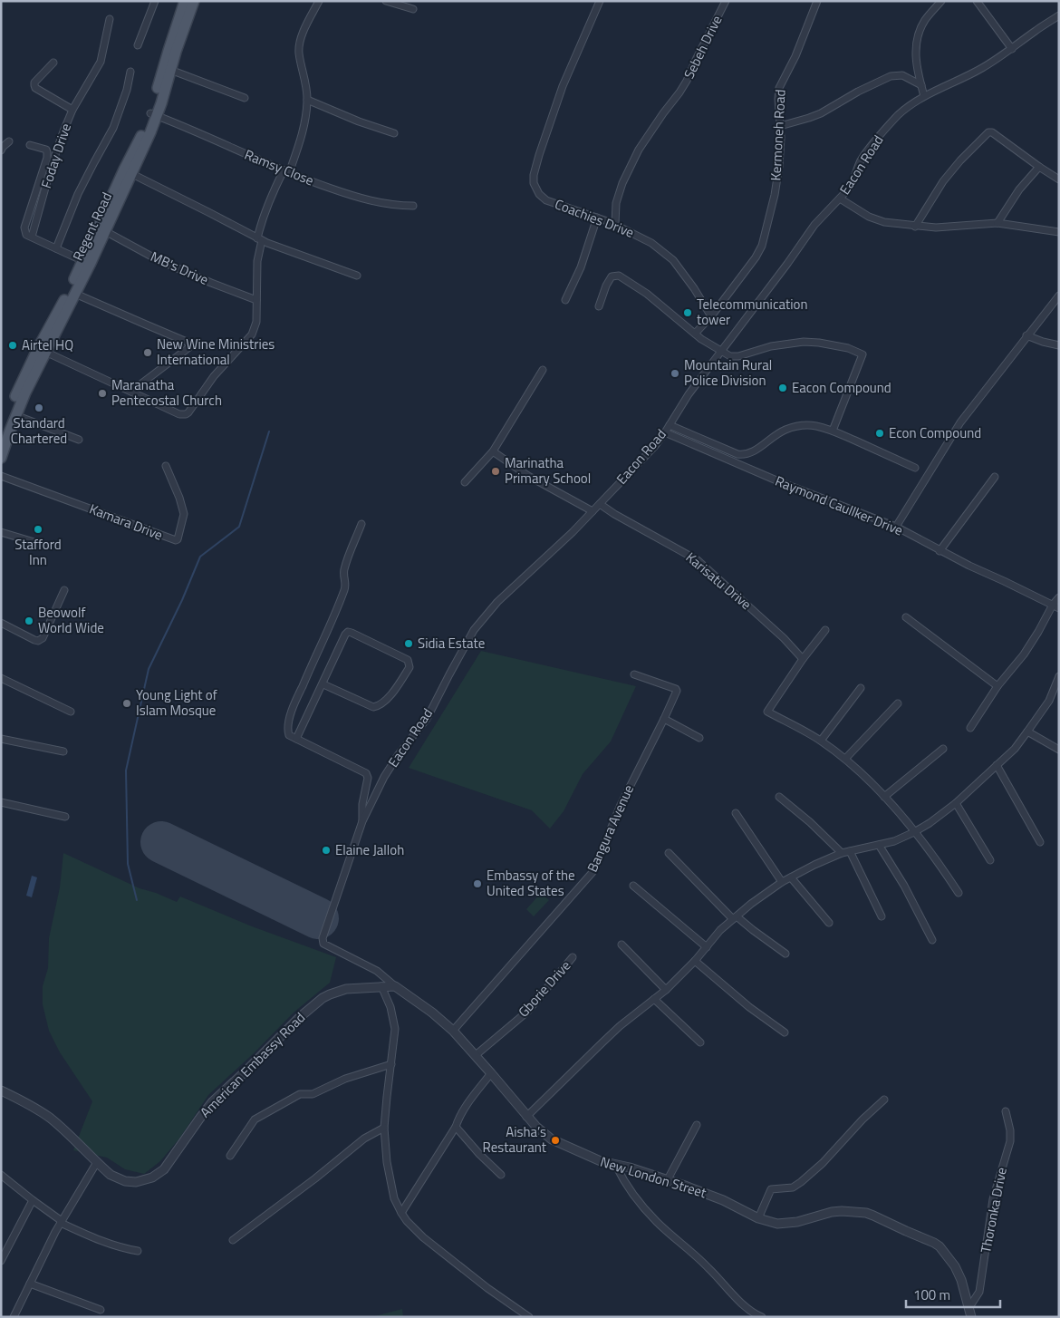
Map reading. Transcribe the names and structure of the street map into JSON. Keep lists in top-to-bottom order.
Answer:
{
  "streets": {
    "main road": ["Regent Road"],
    "street": [
      "Sebeh Drive",
      "Kermoneh Road",
      "Foday Drive",
      "Eacon Road",
      "Ramsy Close",
      "Coachies Drive",
      "MB's Drive",
      "Raymond Caullker Drive",
      "Kamara Drive",
      "Karisatu Drive",
      "Bangura Avenue",
      "Gborie Drive",
      "American Embassy Road",
      "New London Street",
      "Thoronka Drive"
    ]
  },
  "crossings": [
    ["Sebeh Drive", "Coachies Drive"],
    ["Kermoneh Road", "Coachies Drive"],
    ["Eacon Road", "Raymond Caullker Drive"],
    ["Eacon Road", "Karisatu Drive"],
    ["Eacon Road", "American Embassy Road"],
    ["Eacon Road", "New London Street"],
    ["Ramsy Close", "Regent Road"],
    ["Regent Road", "MB's Drive"],
    ["Bangura Avenue", "New London Street"],
    ["Gborie Drive", "New London Street"],
    ["American Embassy Road", "New London Street"],
    ["New London Street", "Thoronka Drive"]
  ],
  "places": [
    "Telecommunication tower",
    "Airtel HQ",
    "New Wine Ministries International",
    "Mountain Rural Police Division",
    "Eacon Compound",
    "Maranatha Pentecostal Church",
    "Standard Chartered",
    "Econ Compound",
    "Marinatha Primary School",
    "Stafford Inn",
    "Beowolf World Wide",
    "Sidia Estate",
    "Young Light of Islam Mosque",
    "Elaine Jalloh",
    "Embassy of the United States",
    "Aisha’s Restaurant"
  ],
  "scale_bar": "100 m"
}
